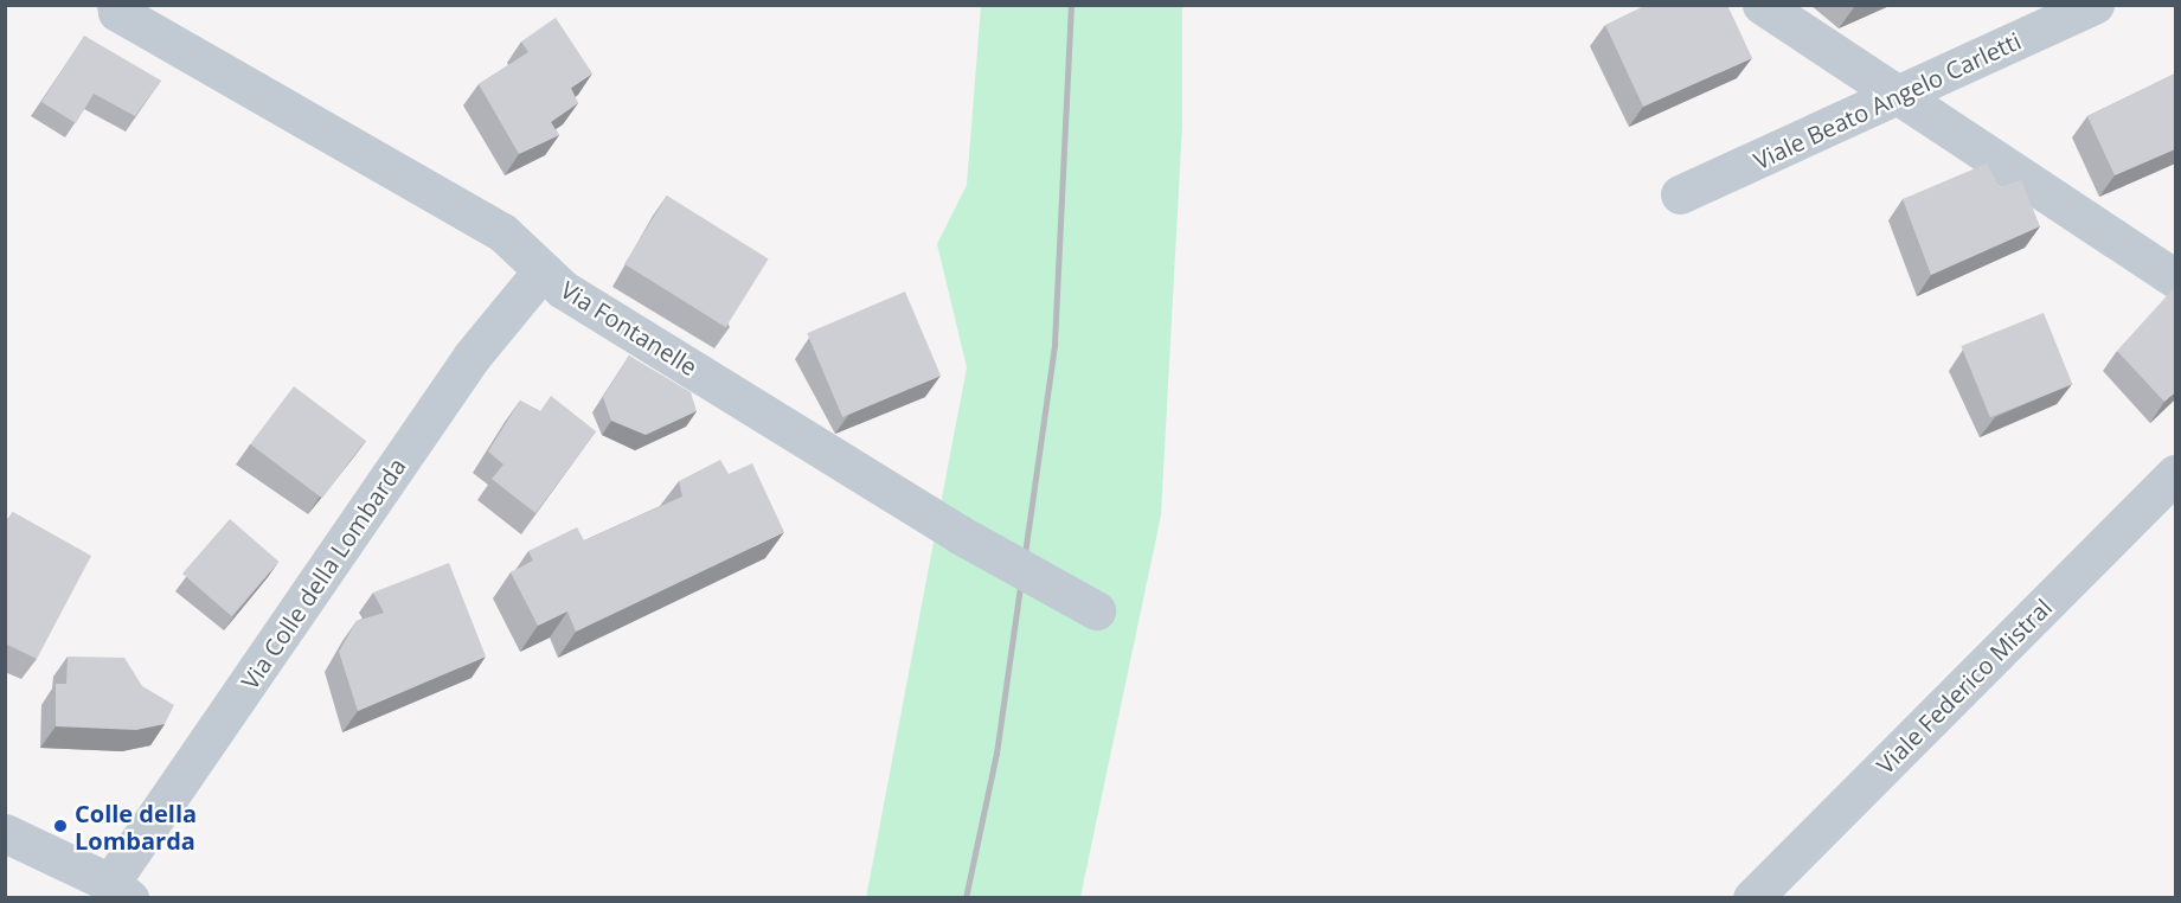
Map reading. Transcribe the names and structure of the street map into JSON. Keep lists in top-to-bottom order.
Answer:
{
  "streets": {
    "street": [
      "Viale Beato Angelo Carletti",
      "Via Fontanelle",
      "Via Colle della Lombarda",
      "Viale Federico Mistral"
    ]
  },
  "crossings": [
    ["Via Fontanelle", "Via Colle della Lombarda"]
  ],
  "places": ["Colle della Lombarda"]
}
